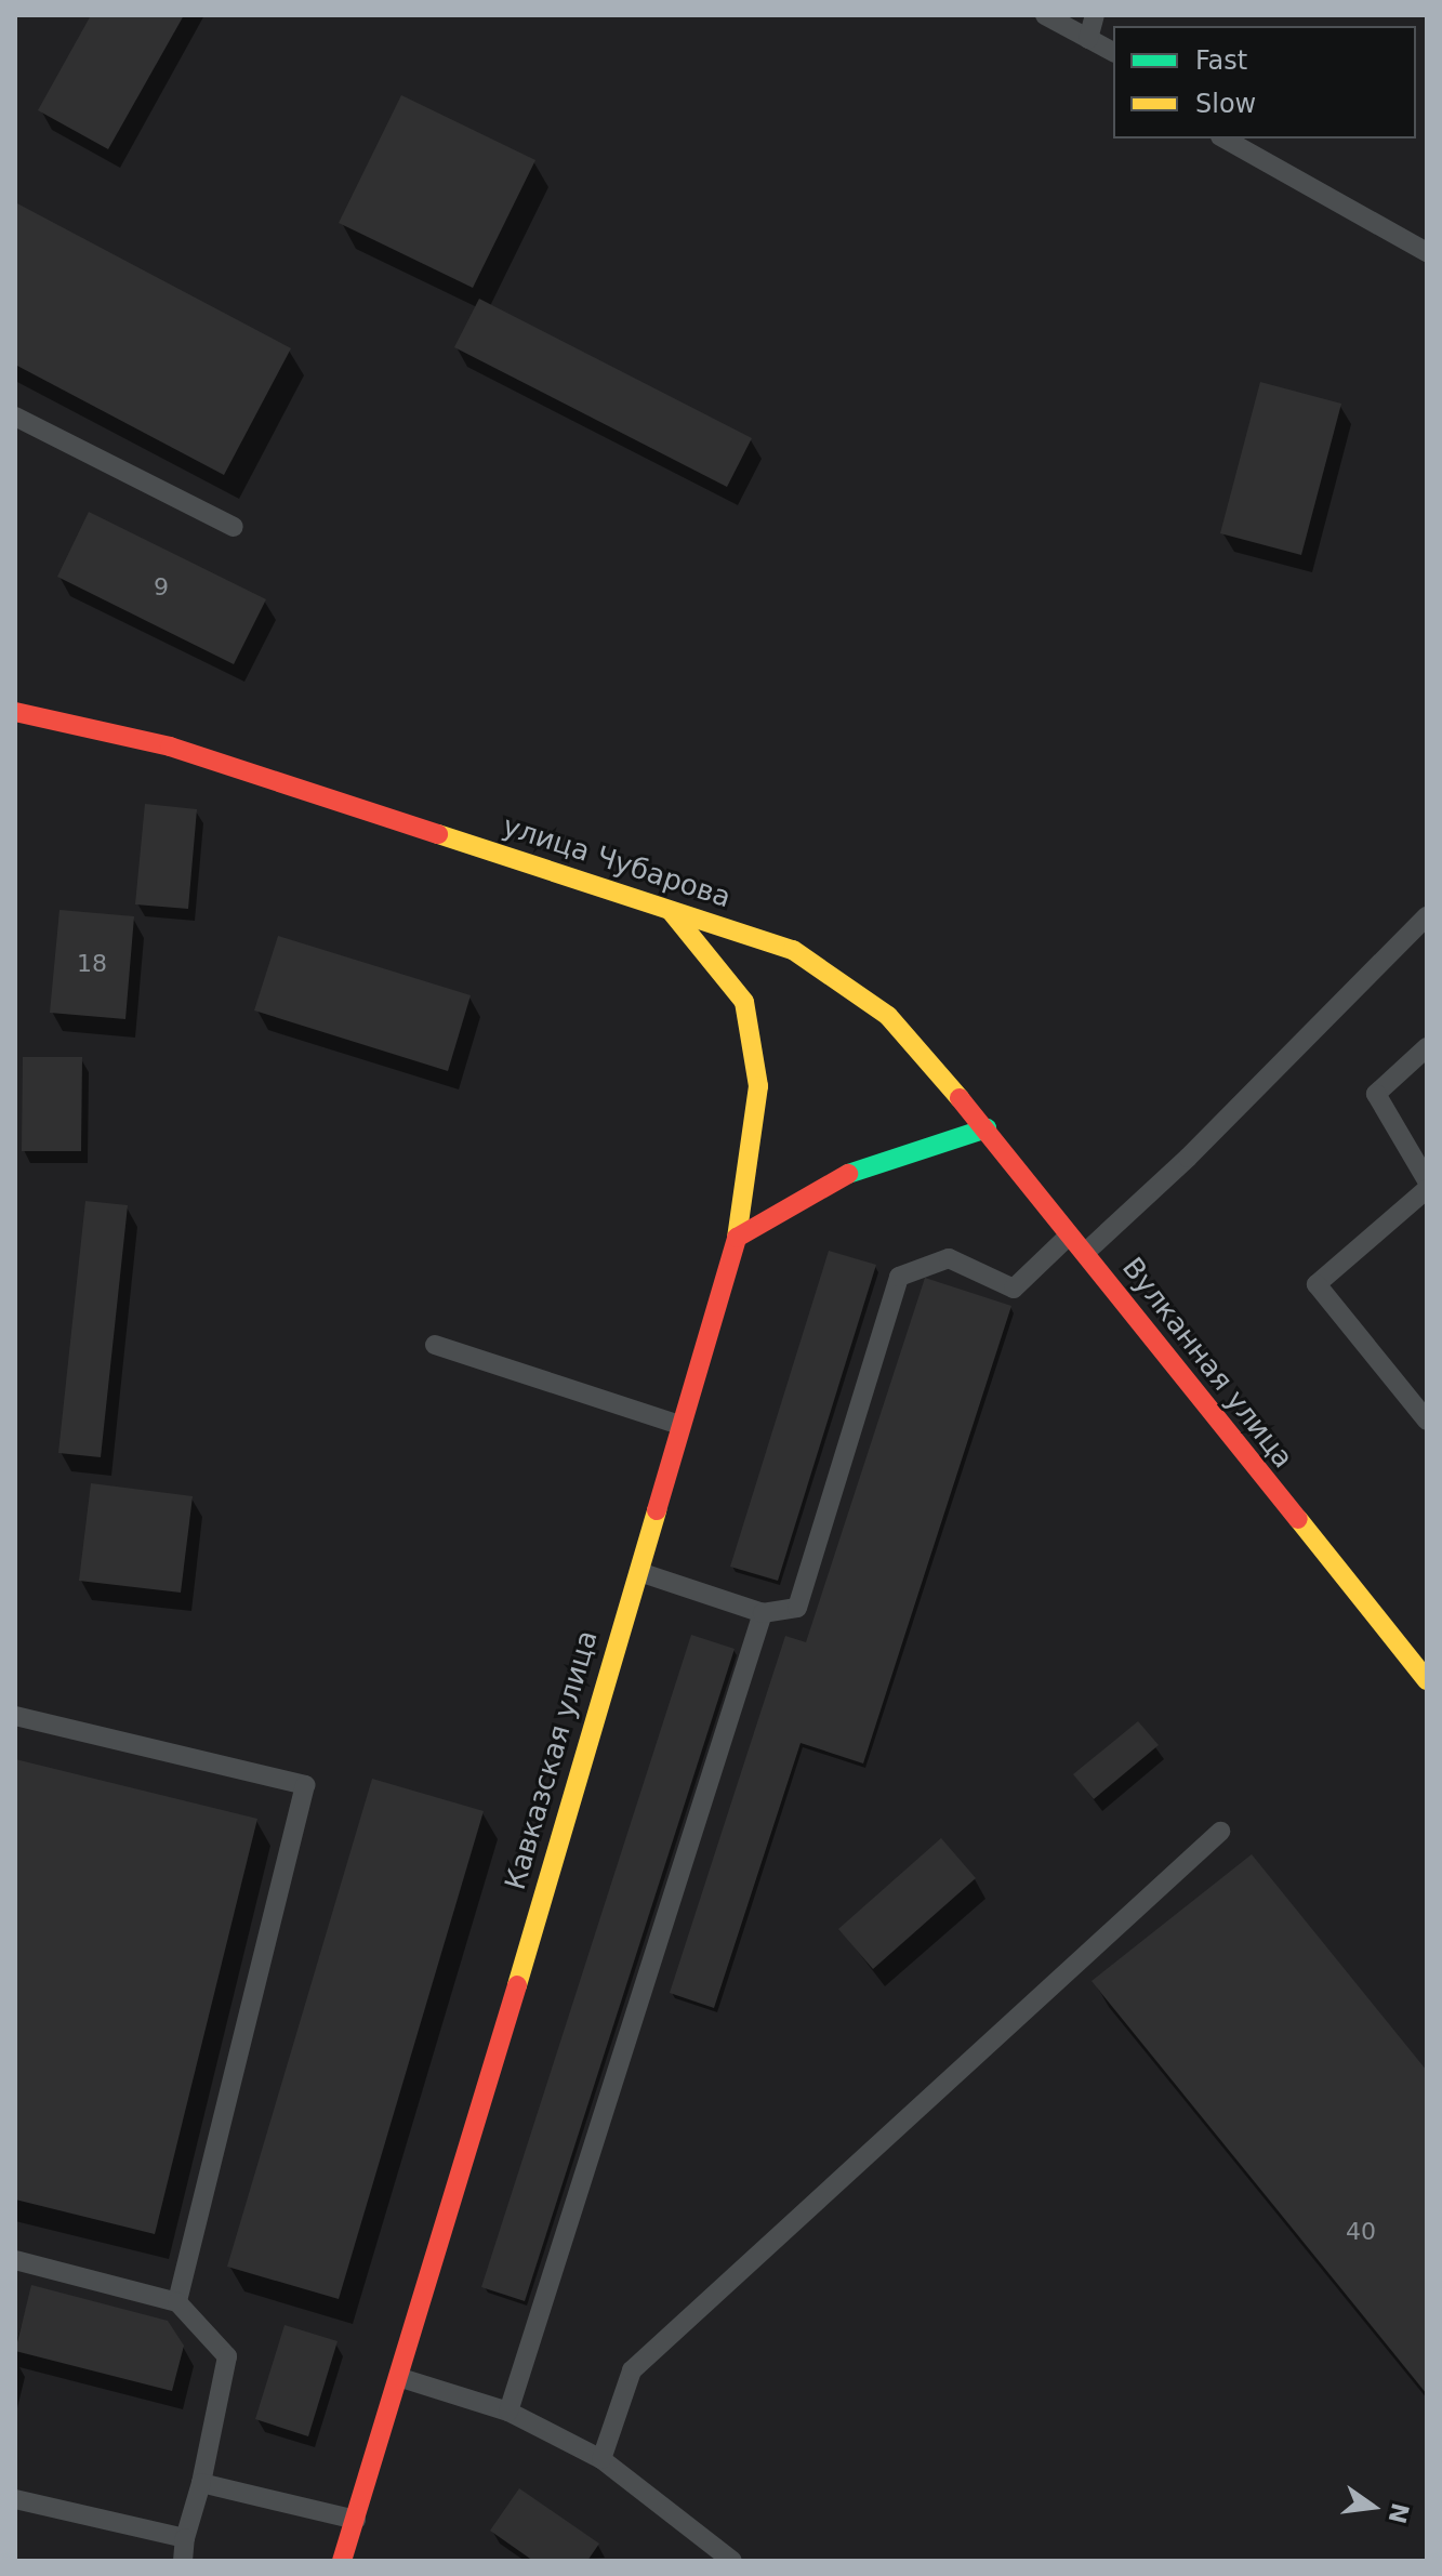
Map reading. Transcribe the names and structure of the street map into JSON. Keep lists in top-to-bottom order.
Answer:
{
  "streets": {
    "main road": ["улица Чубарова", "Вулканная улица", "Кавказская улица"]
  },
  "crossings": [
    ["улица Чубарова", "Вулканная улица"],
    ["улица Чубарова", "Кавказская улица"]
  ],
  "house_numbers": ["9", "18", "40"],
  "legend": ["Fast", "Slow"],
  "north": "right"
}
